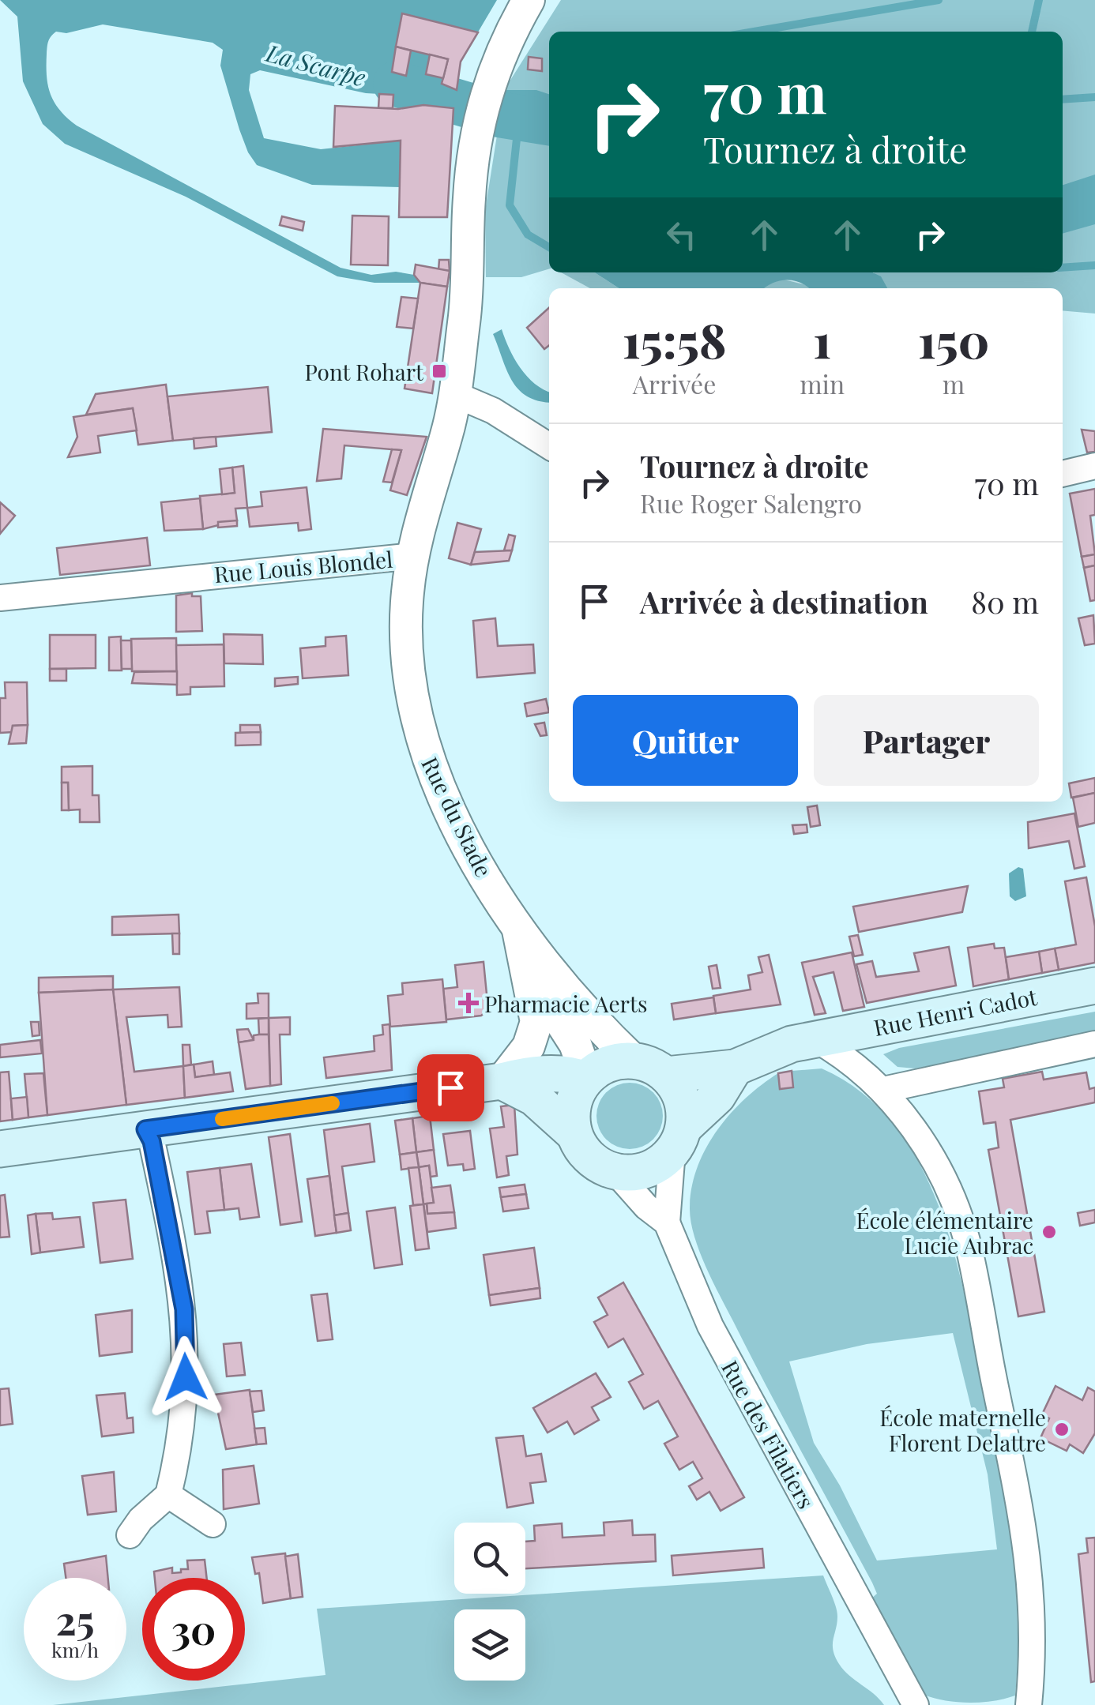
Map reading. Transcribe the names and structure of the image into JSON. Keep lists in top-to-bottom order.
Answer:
{
  "streets": {
    "main road": ["Rue Henri Cadot"],
    "street": ["Rue Louis Blondel", "Rue du Stade", "Rue des Filatiers"]
  },
  "crossings": [
    ["Rue Louis Blondel", "Rue du Stade"],
    ["Rue du Stade", "Rue Henri Cadot"],
    ["Rue du Stade", "Rue des Filatiers"],
    ["Rue Henri Cadot", "Rue des Filatiers"]
  ],
  "water": ["La Scarpe"],
  "places": {
    "transit": ["Pont Rohart"],
    "health": ["Pharmacie Aerts"],
    "other": ["École élémentaire Lucie Aubrac", "École maternelle Florent Delattre"]
  },
  "page": {
    "turn": ["70 m", "Tournez à droite"],
    "eta": [
      "15:58",
      "Arrivée",
      "1",
      "min",
      "150",
      "m"
    ],
    "list": [
      {
        "name": "Tournez à droite",
        "note": "Rue Roger Salengro",
        "value": "70 m"
      },
      {
        "name": "Arrivée à destination",
        "value": "80 m"
      }
    ],
    "buttons": ["Quitter", "Partager"],
    "speed": "25 km/h",
    "limit": "30"
  }
}
